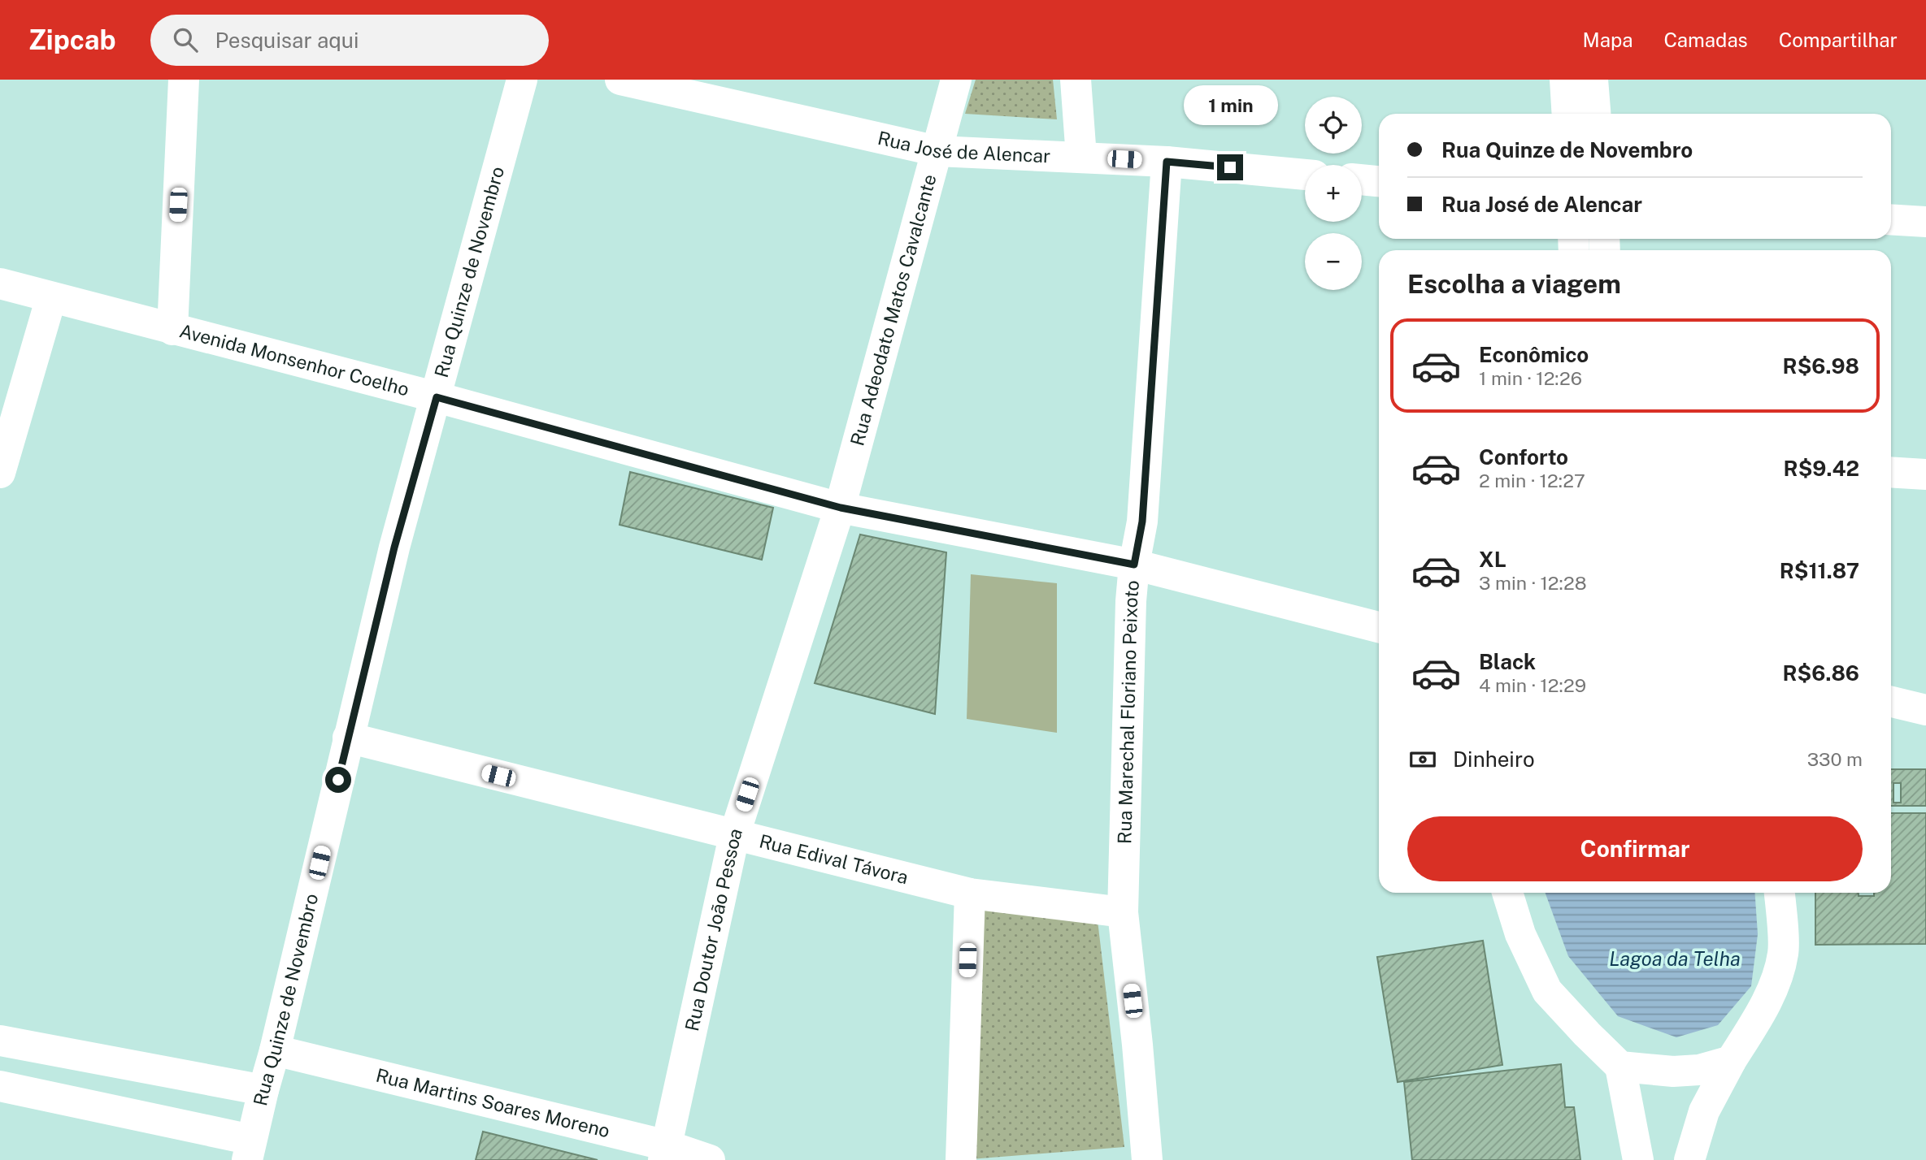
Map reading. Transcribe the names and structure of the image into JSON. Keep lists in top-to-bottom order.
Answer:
{
  "streets": {
    "street": [
      "Rua José de Alencar",
      "Rua Quinze de Novembro",
      "Rua Adeodato Matos Cavalcante",
      "Avenida Monsenhor Coelho",
      "Rua Marechal Floriano Peixoto",
      "Rua Edival Távora",
      "Rua Doutor João Pessoa",
      "Rua Martins Soares Moreno"
    ]
  },
  "crossings": [
    ["Rua José de Alencar", "Rua Adeodato Matos Cavalcante"],
    ["Rua José de Alencar", "Rua Marechal Floriano Peixoto"],
    ["Rua Quinze de Novembro", "Avenida Monsenhor Coelho"],
    ["Rua Quinze de Novembro", "Rua Edival Távora"],
    ["Rua Quinze de Novembro", "Rua Martins Soares Moreno"],
    ["Rua Adeodato Matos Cavalcante", "Avenida Monsenhor Coelho"],
    ["Rua Adeodato Matos Cavalcante", "Rua Doutor João Pessoa"],
    ["Avenida Monsenhor Coelho", "Rua Marechal Floriano Peixoto"],
    ["Avenida Monsenhor Coelho", "Rua Doutor João Pessoa"],
    ["Rua Marechal Floriano Peixoto", "Rua Edival Távora"],
    ["Rua Edival Távora", "Rua Doutor João Pessoa"],
    ["Rua Doutor João Pessoa", "Rua Martins Soares Moreno"]
  ],
  "water": ["Lagoa da Telha"],
  "page": {
    "header": "Zipcab",
    "search": "Pesquisar aqui",
    "nav": ["Mapa", "Camadas", "Compartilhar"],
    "bubble": "1 min",
    "map_buttons": ["+", "−"],
    "banner": ["Rua Quinze de Novembro", "Rua José de Alencar"],
    "heading": "Escolha a viagem",
    "list": [
      {
        "name": "Econômico",
        "note": "1 min · 12:26",
        "value": "R$6.98"
      },
      {
        "name": "Conforto",
        "note": "2 min · 12:27",
        "value": "R$9.42"
      },
      {
        "name": "XL",
        "note": "3 min · 12:28",
        "value": "R$11.87"
      },
      {
        "name": "Black",
        "note": "4 min · 12:29",
        "value": "R$6.86"
      }
    ],
    "pay": ["Dinheiro", "330 m"],
    "buttons": "Confirmar"
  }
}
